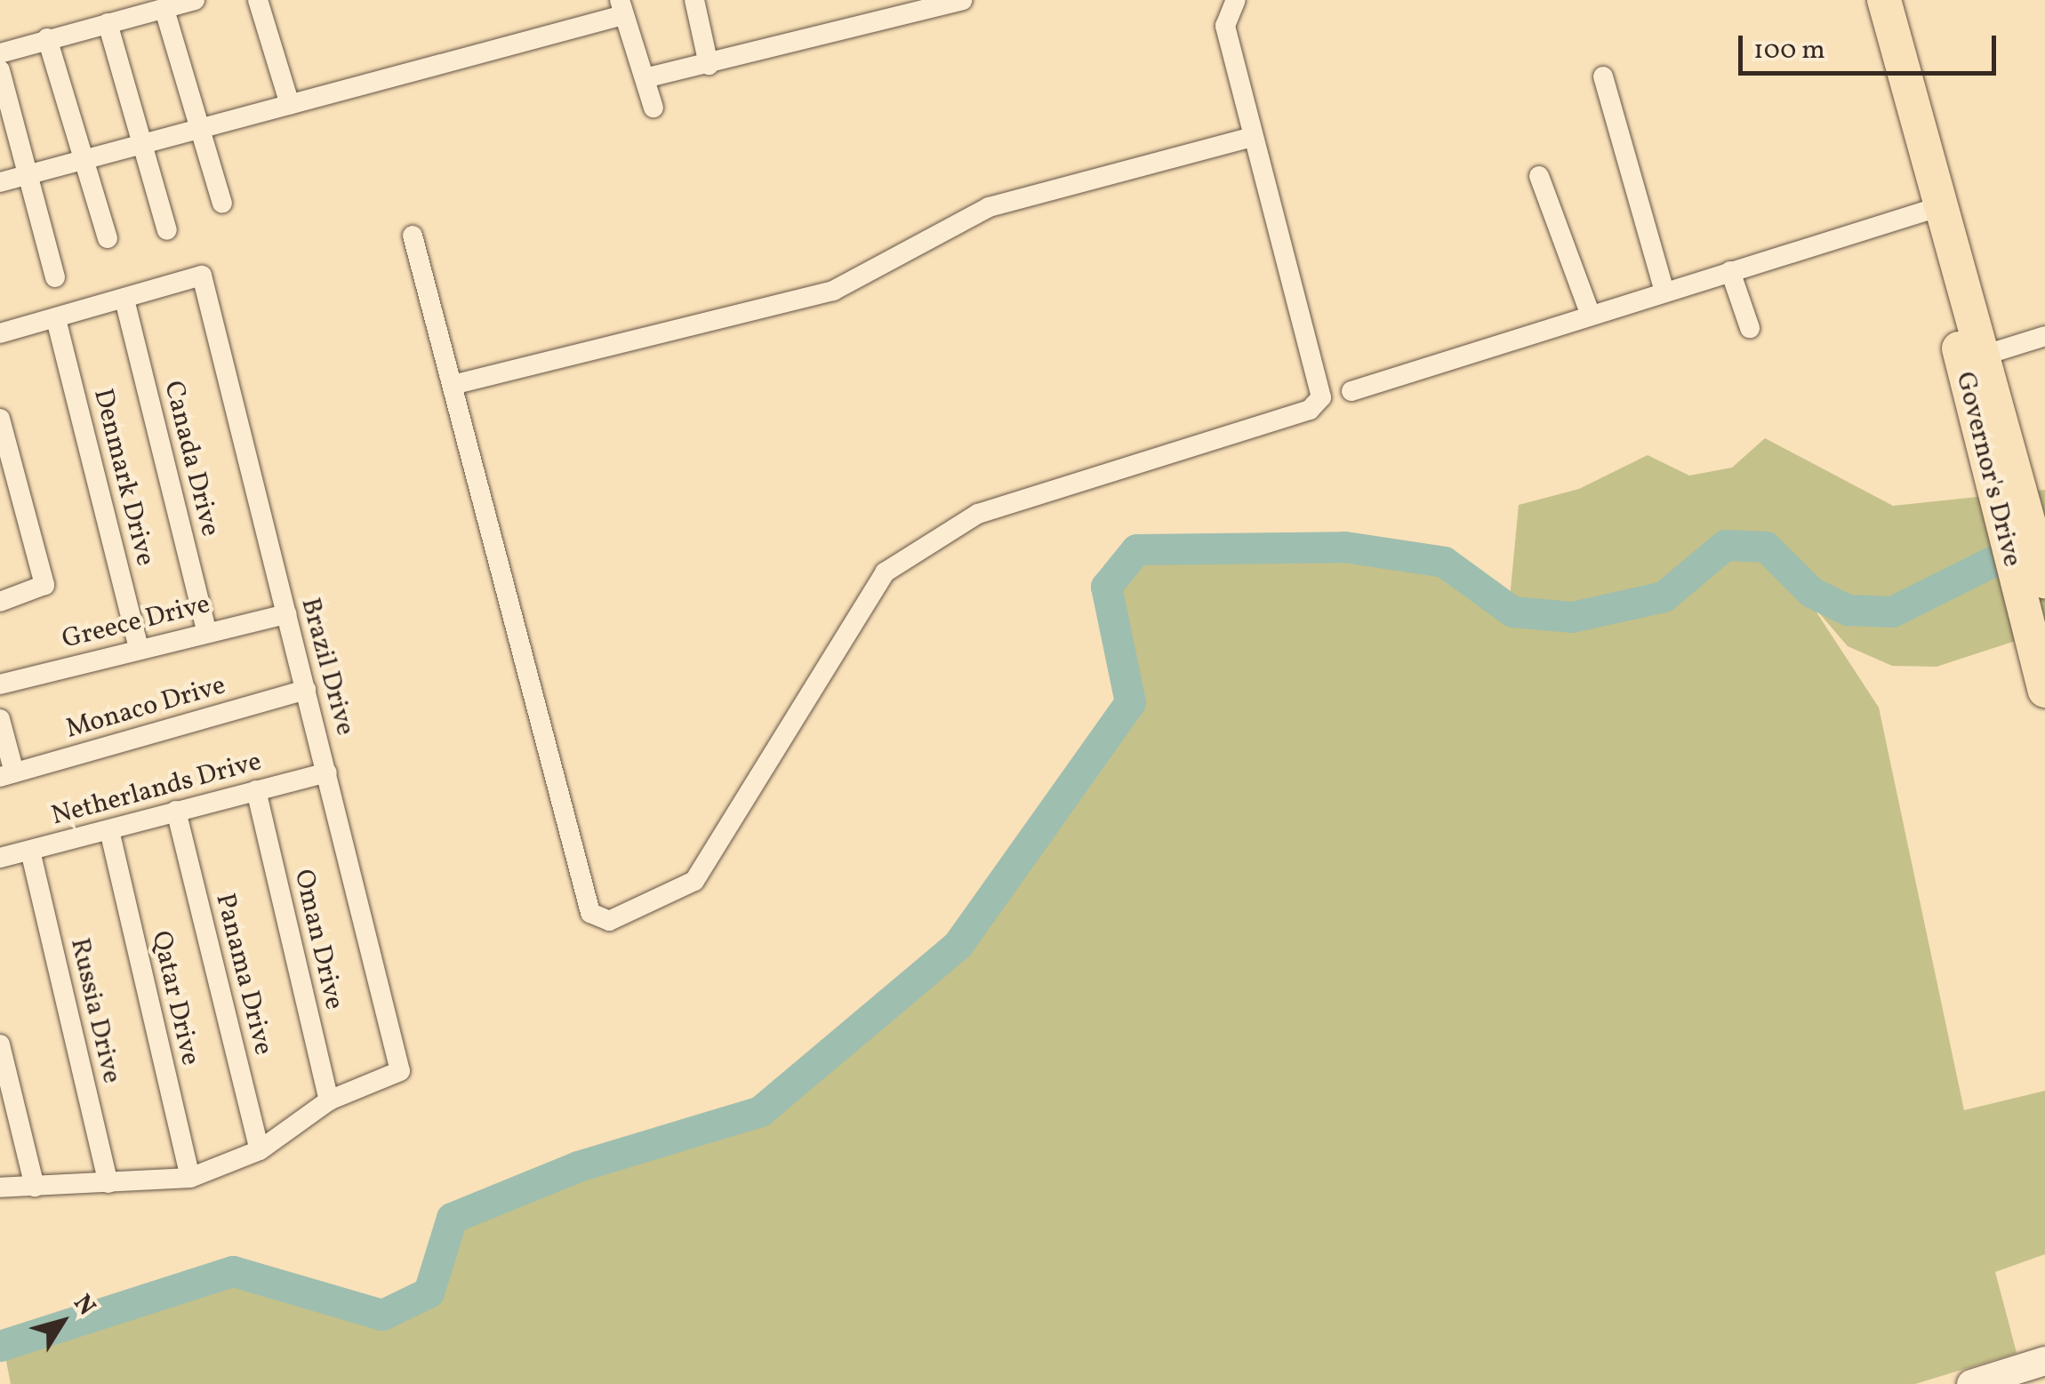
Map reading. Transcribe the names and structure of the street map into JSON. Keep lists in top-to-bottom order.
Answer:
{
  "streets": {
    "highway": ["Governor's Drive"],
    "street": [
      "Canada Drive",
      "Denmark Drive",
      "Greece Drive",
      "Brazil Drive",
      "Monaco Drive",
      "Netherlands Drive",
      "Oman Drive",
      "Panama Drive",
      "Qatar Drive",
      "Russia Drive"
    ]
  },
  "crossings": [
    ["Canada Drive", "Greece Drive"],
    ["Canada Drive", "Brazil Drive"],
    ["Denmark Drive", "Greece Drive"],
    ["Greece Drive", "Brazil Drive"],
    ["Brazil Drive", "Monaco Drive"],
    ["Brazil Drive", "Netherlands Drive"],
    ["Brazil Drive", "Oman Drive"],
    ["Netherlands Drive", "Oman Drive"],
    ["Netherlands Drive", "Panama Drive"],
    ["Netherlands Drive", "Qatar Drive"],
    ["Netherlands Drive", "Russia Drive"]
  ],
  "scale_bar": "100 m",
  "north": "top right"
}
